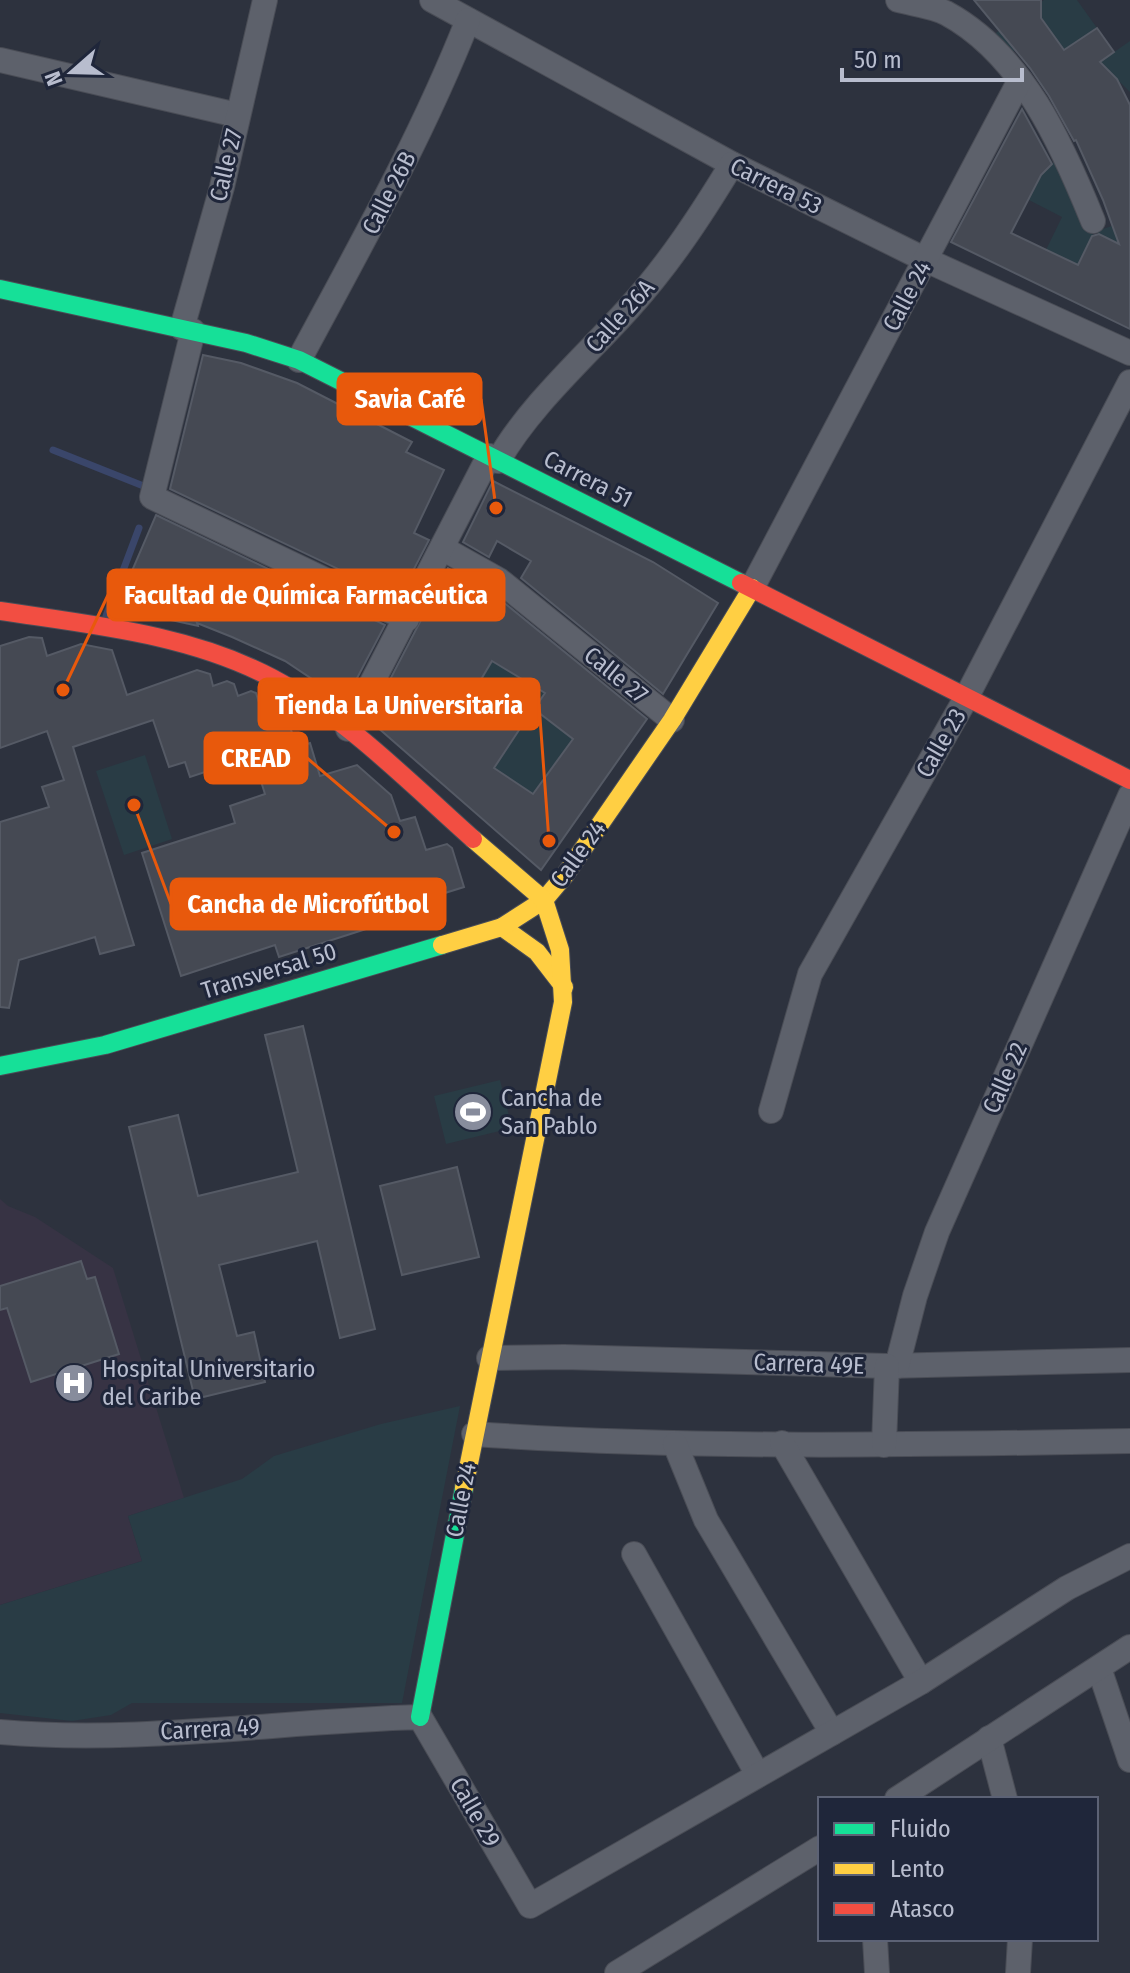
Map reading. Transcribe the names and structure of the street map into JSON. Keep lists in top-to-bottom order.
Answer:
{
  "streets": {
    "street": [
      "Calle 27",
      "Carrera 53",
      "Calle 26B",
      "Calle 24",
      "Calle 26A",
      "Carrera 51",
      "Calle 23",
      "Transversal 50",
      "Calle 22",
      "Carrera 49E",
      "Carrera 49",
      "Calle 29"
    ]
  },
  "crossings": [
    ["Calle 27", "Calle 24"],
    ["Calle 27", "Calle 26A"],
    ["Calle 27", "Carrera 51"],
    ["Carrera 53", "Calle 26B"],
    ["Carrera 53", "Calle 24"],
    ["Carrera 53", "Calle 26A"],
    ["Calle 26B", "Carrera 51"],
    ["Calle 24", "Carrera 51"],
    ["Calle 24", "Transversal 50"],
    ["Calle 24", "Carrera 49E"],
    ["Calle 24", "Carrera 49"],
    ["Calle 24", "Calle 29"],
    ["Calle 26A", "Carrera 51"],
    ["Carrera 51", "Calle 23"],
    ["Calle 22", "Carrera 49E"],
    ["Carrera 49", "Calle 29"]
  ],
  "places": {
    "other": [
      "Savia Café",
      "Facultad de Química Farmacéutica",
      "Cancha de Microfútbol",
      "CREAD",
      "Tienda La Universitaria"
    ],
    "sports": ["Cancha de San Pablo"],
    "hospital": ["Hospital Universitario del Caribe"]
  },
  "legend": ["Fluido", "Lento", "Atasco"],
  "scale_bar": "50 m",
  "north": "left"
}
